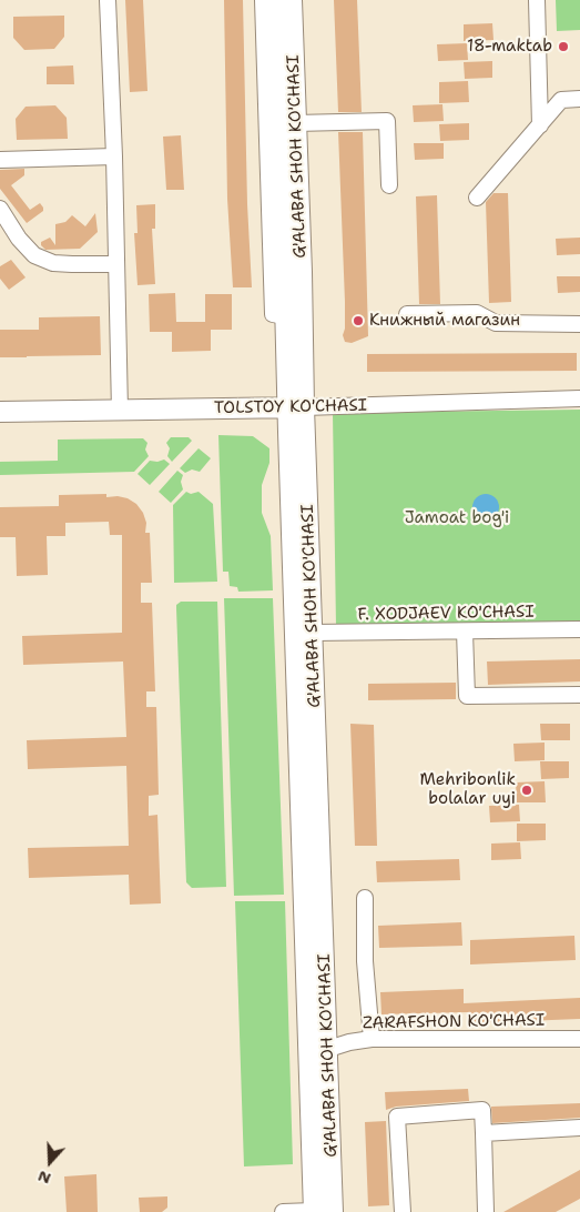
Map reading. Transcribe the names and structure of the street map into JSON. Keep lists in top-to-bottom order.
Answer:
{
  "streets": {
    "main road": ["G'ALABA SHOH KO'CHASI", "TOLSTOY KO'CHASI"],
    "street": ["F. XODJAEV KO'CHASI", "ZARAFSHON KO'CHASI"]
  },
  "crossings": [
    ["G'ALABA SHOH KO'CHASI", "TOLSTOY KO'CHASI"],
    ["G'ALABA SHOH KO'CHASI", "F. XODJAEV KO'CHASI"],
    ["G'ALABA SHOH KO'CHASI", "ZARAFSHON KO'CHASI"]
  ],
  "parks": ["Jamoat bog'i"],
  "places": ["18-maktab", "Книжный магазин", "Mehribonlik bolalar uyi"],
  "north": "bottom"
}
